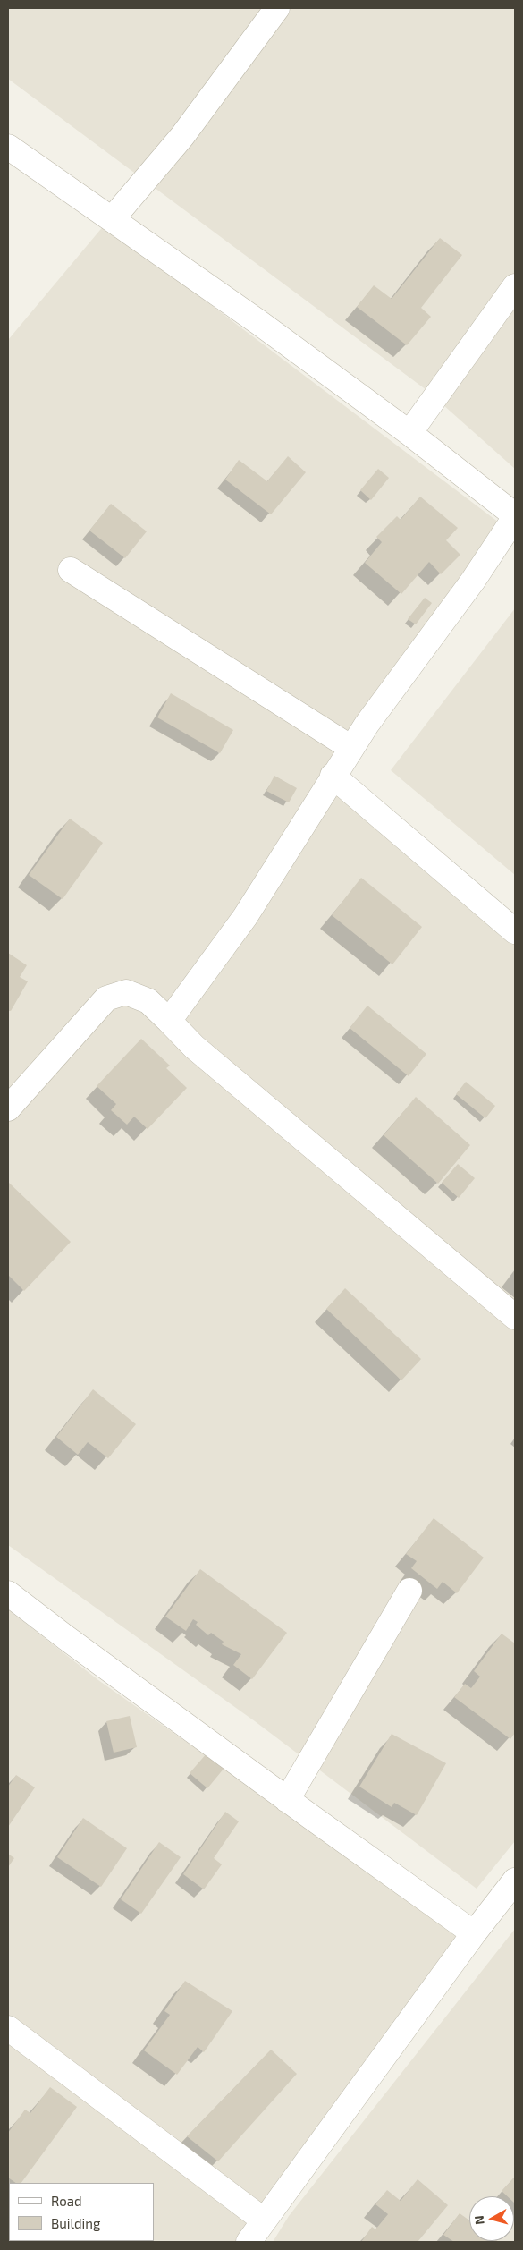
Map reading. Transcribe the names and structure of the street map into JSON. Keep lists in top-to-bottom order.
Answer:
{
  "legend": ["Road", "Building"],
  "north": "left"
}
